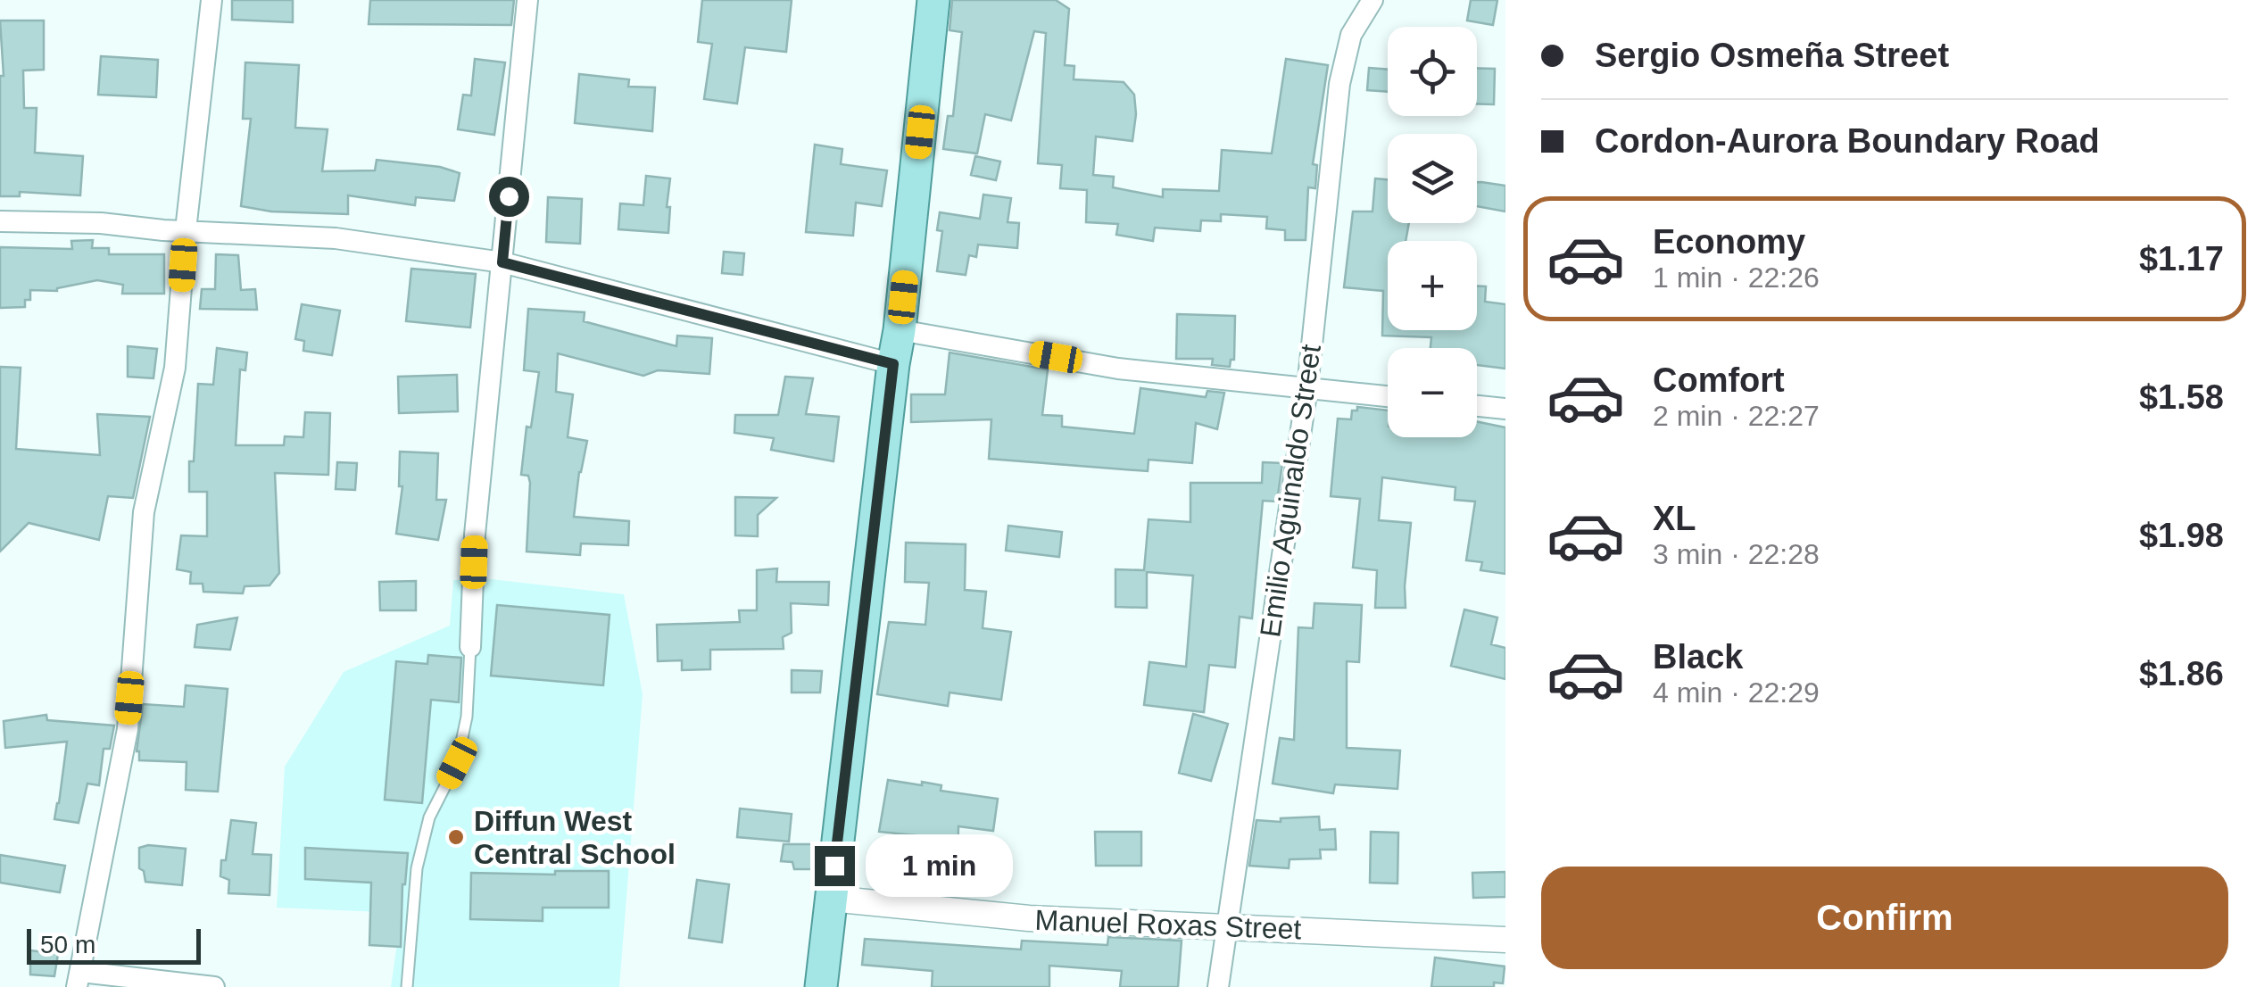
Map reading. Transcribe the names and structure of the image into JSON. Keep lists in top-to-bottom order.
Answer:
{
  "streets": {
    "street": ["Emilio Aguinaldo Street", "Manuel Roxas Street"]
  },
  "crossings": [
    ["Emilio Aguinaldo Street", "Manuel Roxas Street"]
  ],
  "places": ["Diffun West Central School"],
  "scale_bar": "50 m",
  "page": {
    "banner": ["Sergio Osmeña Street", "Cordon-Aurora Boundary Road"],
    "map_buttons": ["+", "−"],
    "list": [
      {
        "name": "Economy",
        "note": "1 min · 22:26",
        "value": "$1.17"
      },
      {
        "name": "Comfort",
        "note": "2 min · 22:27",
        "value": "$1.58"
      },
      {
        "name": "XL",
        "note": "3 min · 22:28",
        "value": "$1.98"
      },
      {
        "name": "Black",
        "note": "4 min · 22:29",
        "value": "$1.86"
      }
    ],
    "bubble": "1 min",
    "buttons": "Confirm",
    "scale": "50 m"
  }
}
